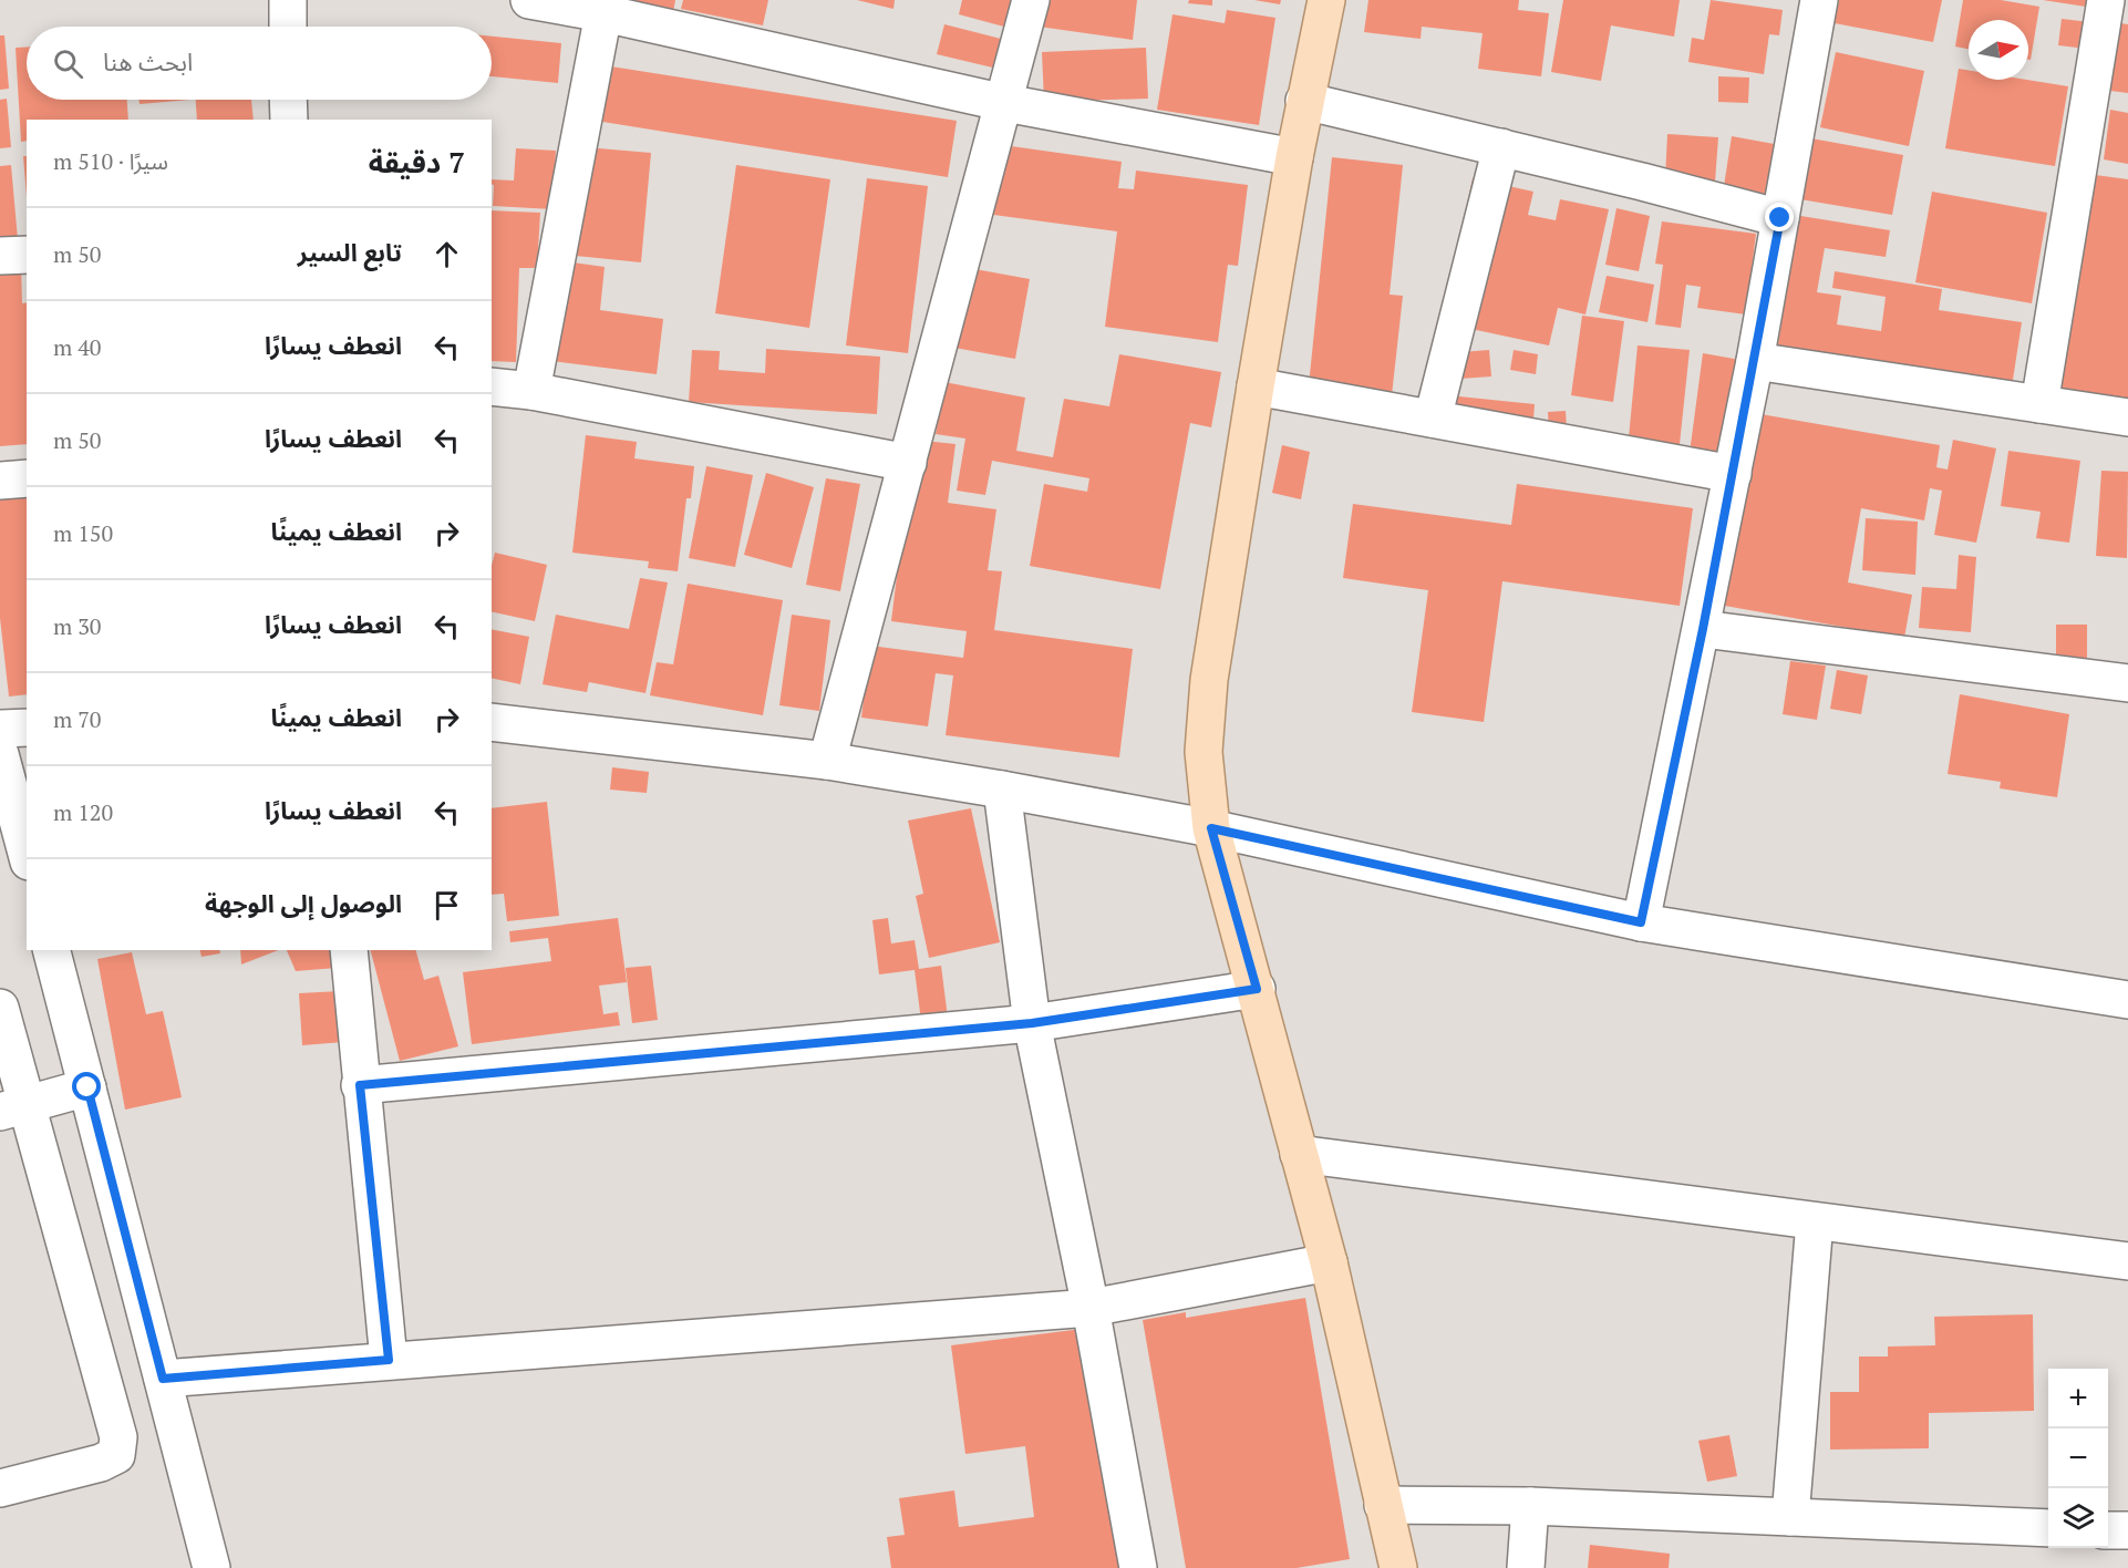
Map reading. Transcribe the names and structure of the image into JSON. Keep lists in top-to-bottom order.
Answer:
{
  "north": "right",
  "page": {
    "search": "ابحث هنا",
    "heading": ["7 دقيقة", "سيرًا · 510 m"],
    "list": [
      ["تابع السير", "50 m"],
      ["انعطف يسارًا", "40 m"],
      ["انعطف يسارًا", "50 m"],
      ["انعطف يمينًا", "150 m"],
      ["انعطف يسارًا", "30 m"],
      ["انعطف يمينًا", "70 m"],
      ["انعطف يسارًا", "120 m"],
      "الوصول إلى الوجهة"
    ],
    "map_buttons": ["+", "−"]
  }
}
